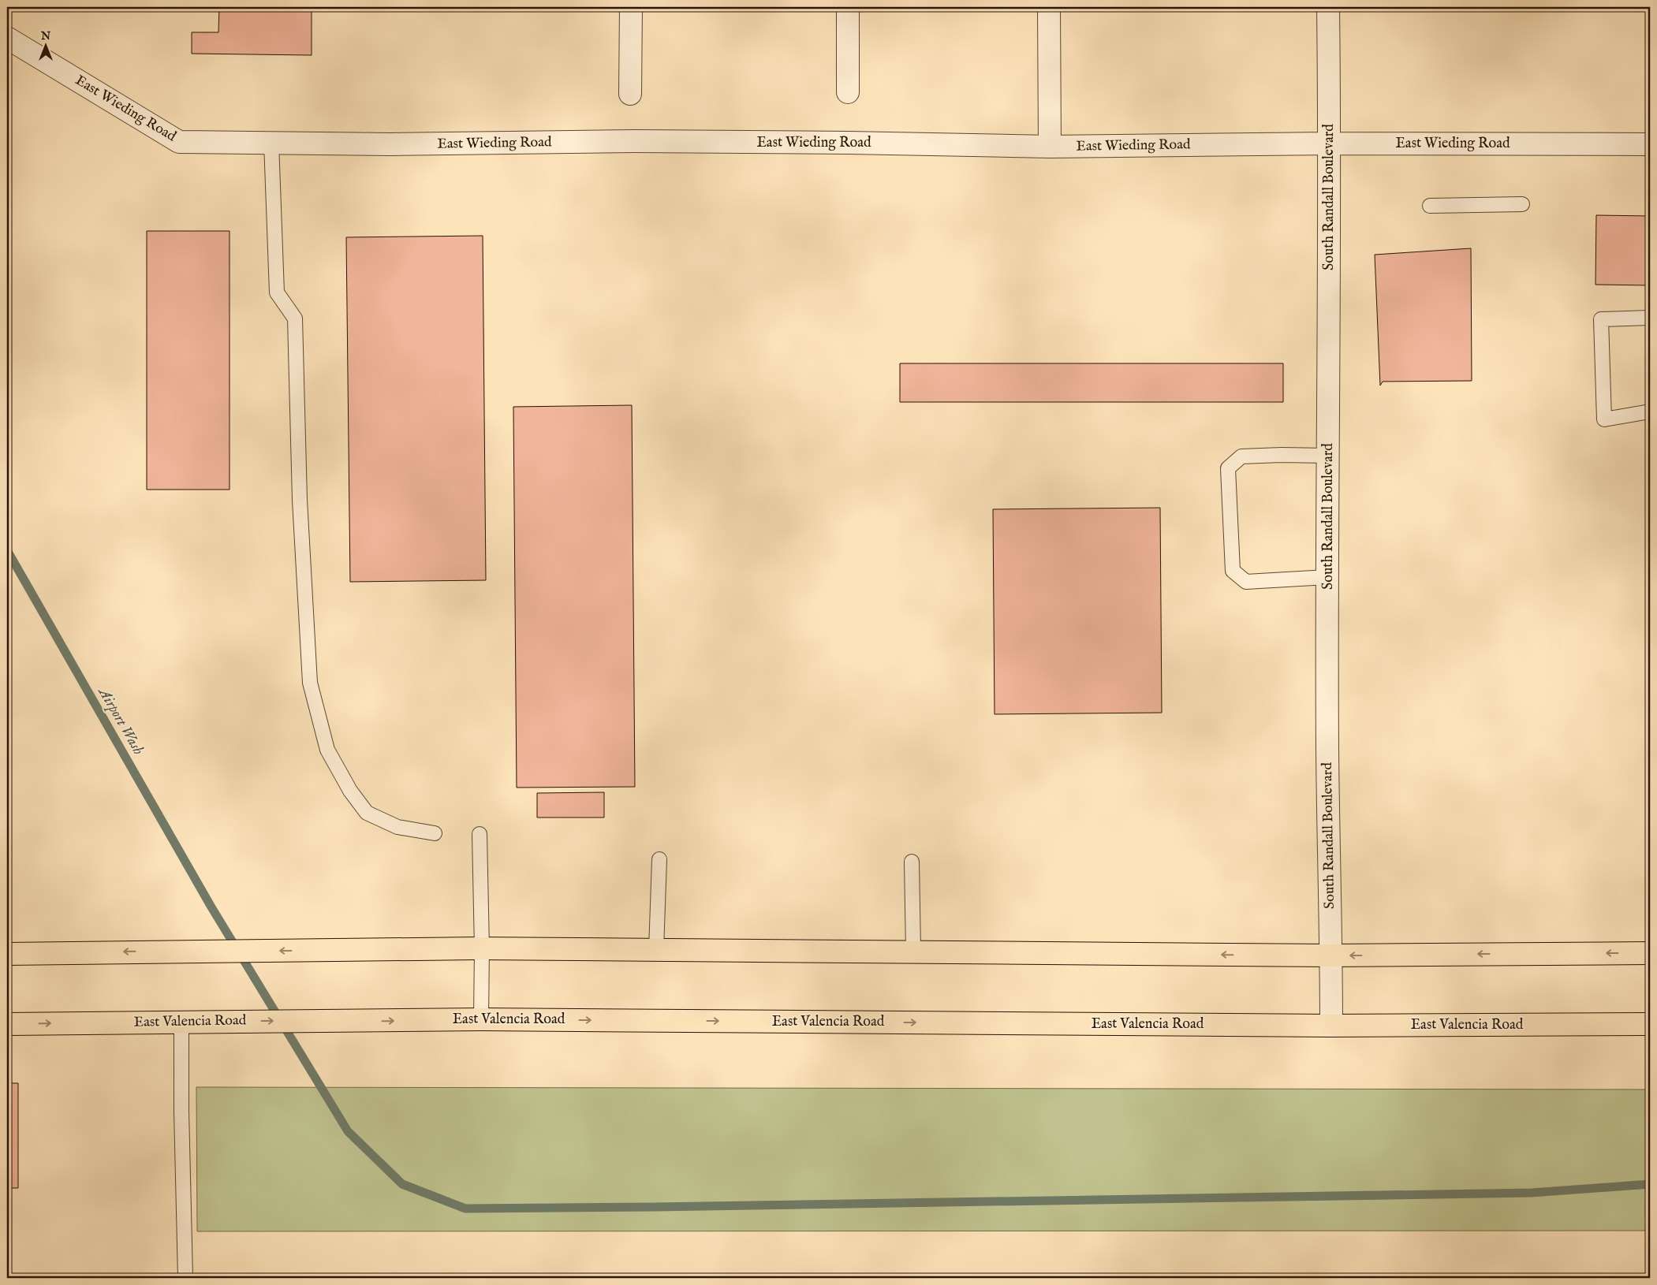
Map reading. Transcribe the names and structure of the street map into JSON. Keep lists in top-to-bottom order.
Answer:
{
  "streets": {
    "main road": ["East Valencia Road"],
    "street": ["East Wieding Road", "South Randall Boulevard"]
  },
  "crossings": [
    ["East Wieding Road", "South Randall Boulevard"],
    ["South Randall Boulevard", "East Valencia Road"]
  ],
  "water": ["Airport Wash"],
  "north": "top"
}
